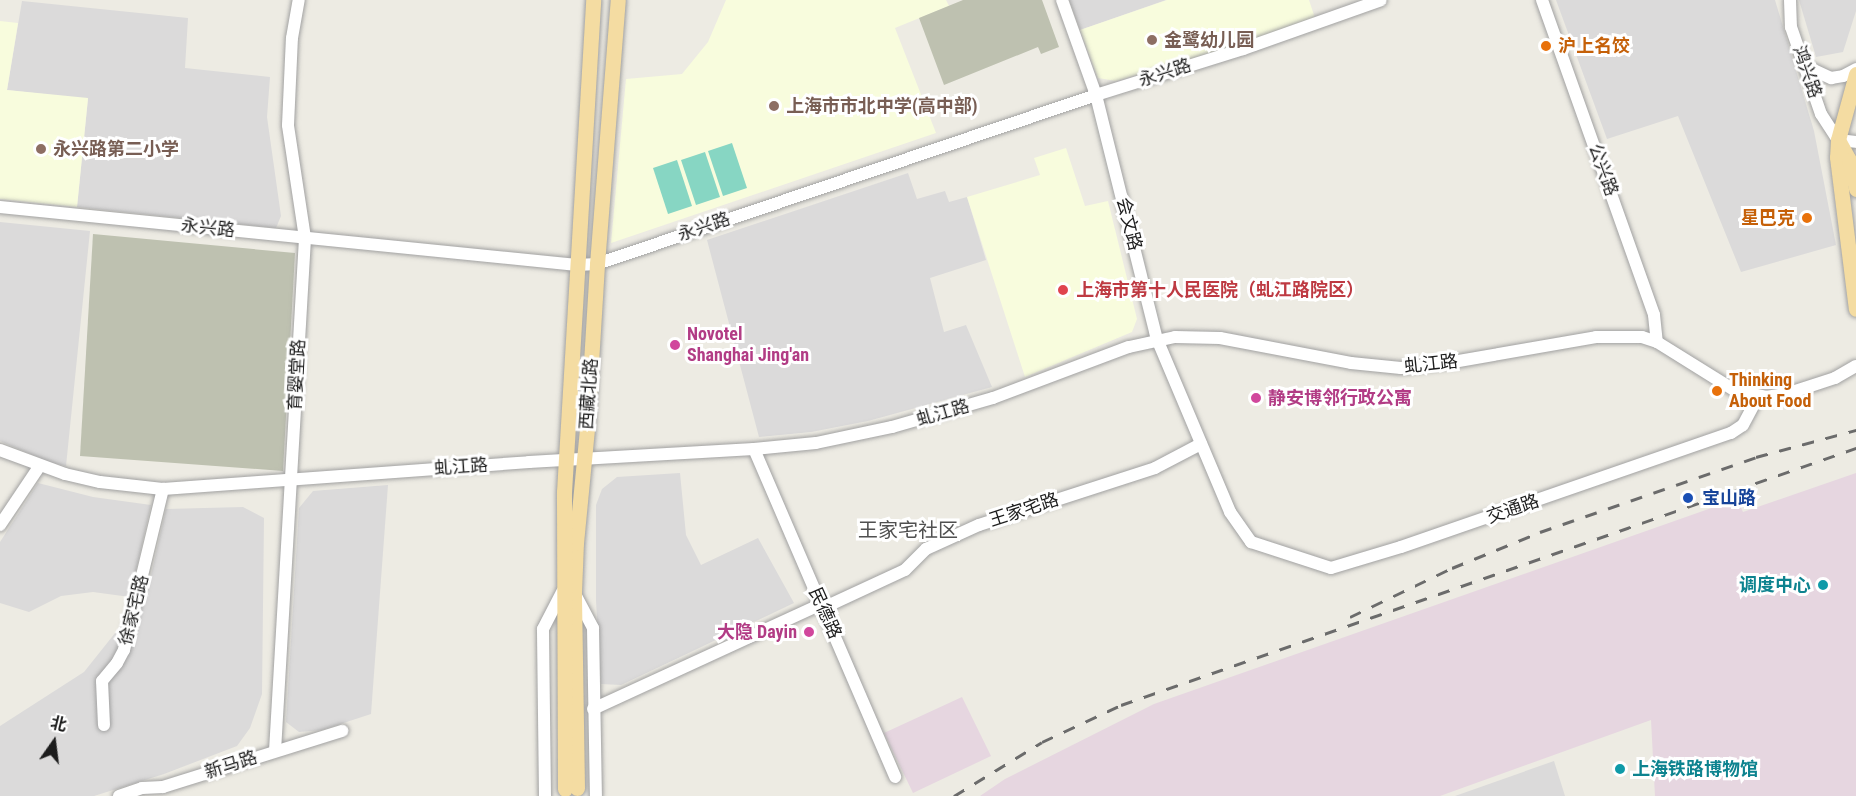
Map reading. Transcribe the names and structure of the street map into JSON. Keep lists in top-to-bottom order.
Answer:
{
  "streets": {
    "main road": ["西藏北路"],
    "street": [
      "鸿兴路",
      "永兴路",
      "公兴路",
      "会文路",
      "虬江路",
      "育婴堂路",
      "交通路",
      "王家宅路",
      "徐家宅路",
      "民德路",
      "新马路"
    ]
  },
  "crossings": [
    ["永兴路", "会文路"],
    ["永兴路", "育婴堂路"],
    ["永兴路", "西藏北路"],
    ["公兴路", "虬江路"],
    ["会文路", "虬江路"],
    ["会文路", "交通路"],
    ["会文路", "王家宅路"],
    ["虬江路", "育婴堂路"],
    ["虬江路", "西藏北路"],
    ["虬江路", "交通路"],
    ["虬江路", "徐家宅路"],
    ["虬江路", "民德路"],
    ["育婴堂路", "新马路"],
    ["王家宅路", "民德路"]
  ],
  "districts": ["王家宅社区"],
  "places": [
    "金鹭幼儿园",
    "沪上名饺",
    "上海市市北中学(高中部)",
    "永兴路第二小学",
    "星巴克",
    "上海市第十人民医院（虬江路院区）",
    "Novotel Shanghai Jing'an",
    "Thinking About Food",
    "静安博邻行政公寓",
    "宝山路",
    "调度中心",
    "大隐 Dayin",
    "上海铁路博物馆"
  ],
  "north": "top"
}
